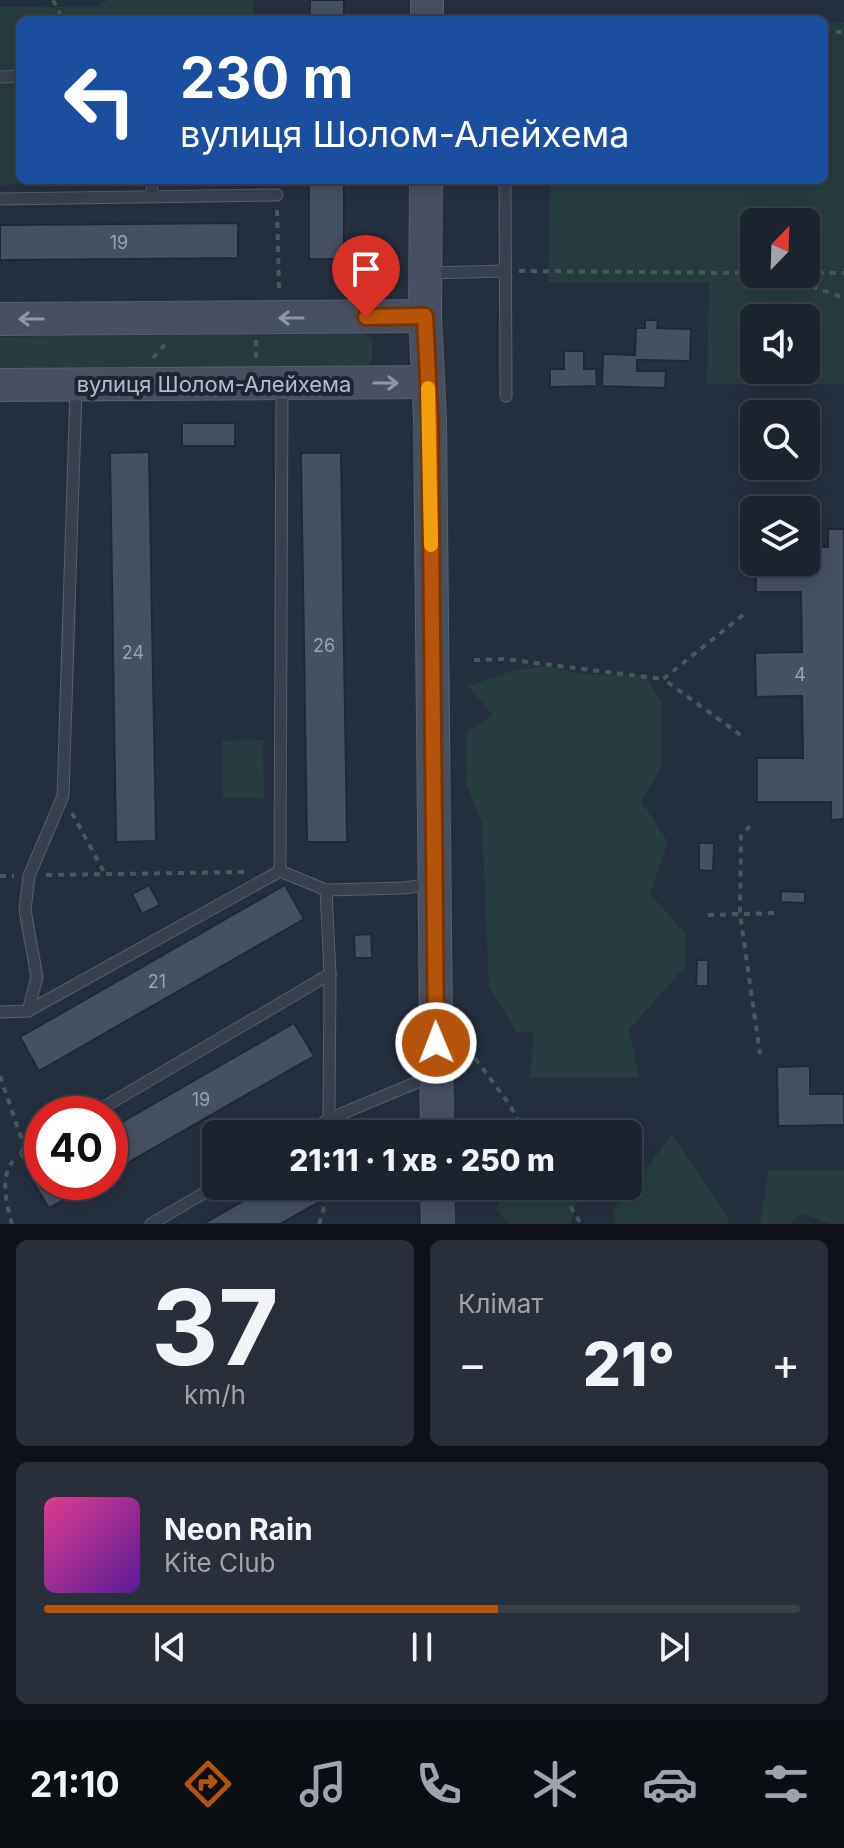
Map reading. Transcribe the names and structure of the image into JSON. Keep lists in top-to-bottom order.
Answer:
{
  "streets": {
    "street": ["вулиця Шолом-Алейхема"]
  },
  "house_numbers": [
    "19",
    "26",
    "24",
    "4",
    "21",
    "19"
  ],
  "north": "top right",
  "page": {
    "turn": ["230 m", "вулиця Шолом-Алейхема"],
    "limit": "40",
    "trip": "21:11 · 1 хв · 250 m",
    "tile": [
      ["37", "km/h"],
      "Клімат"
    ],
    "heat": ["−", "21°", "+"],
    "song": ["Neon Rain", "Kite Club"],
    "tabs": "21:10"
  }
}
